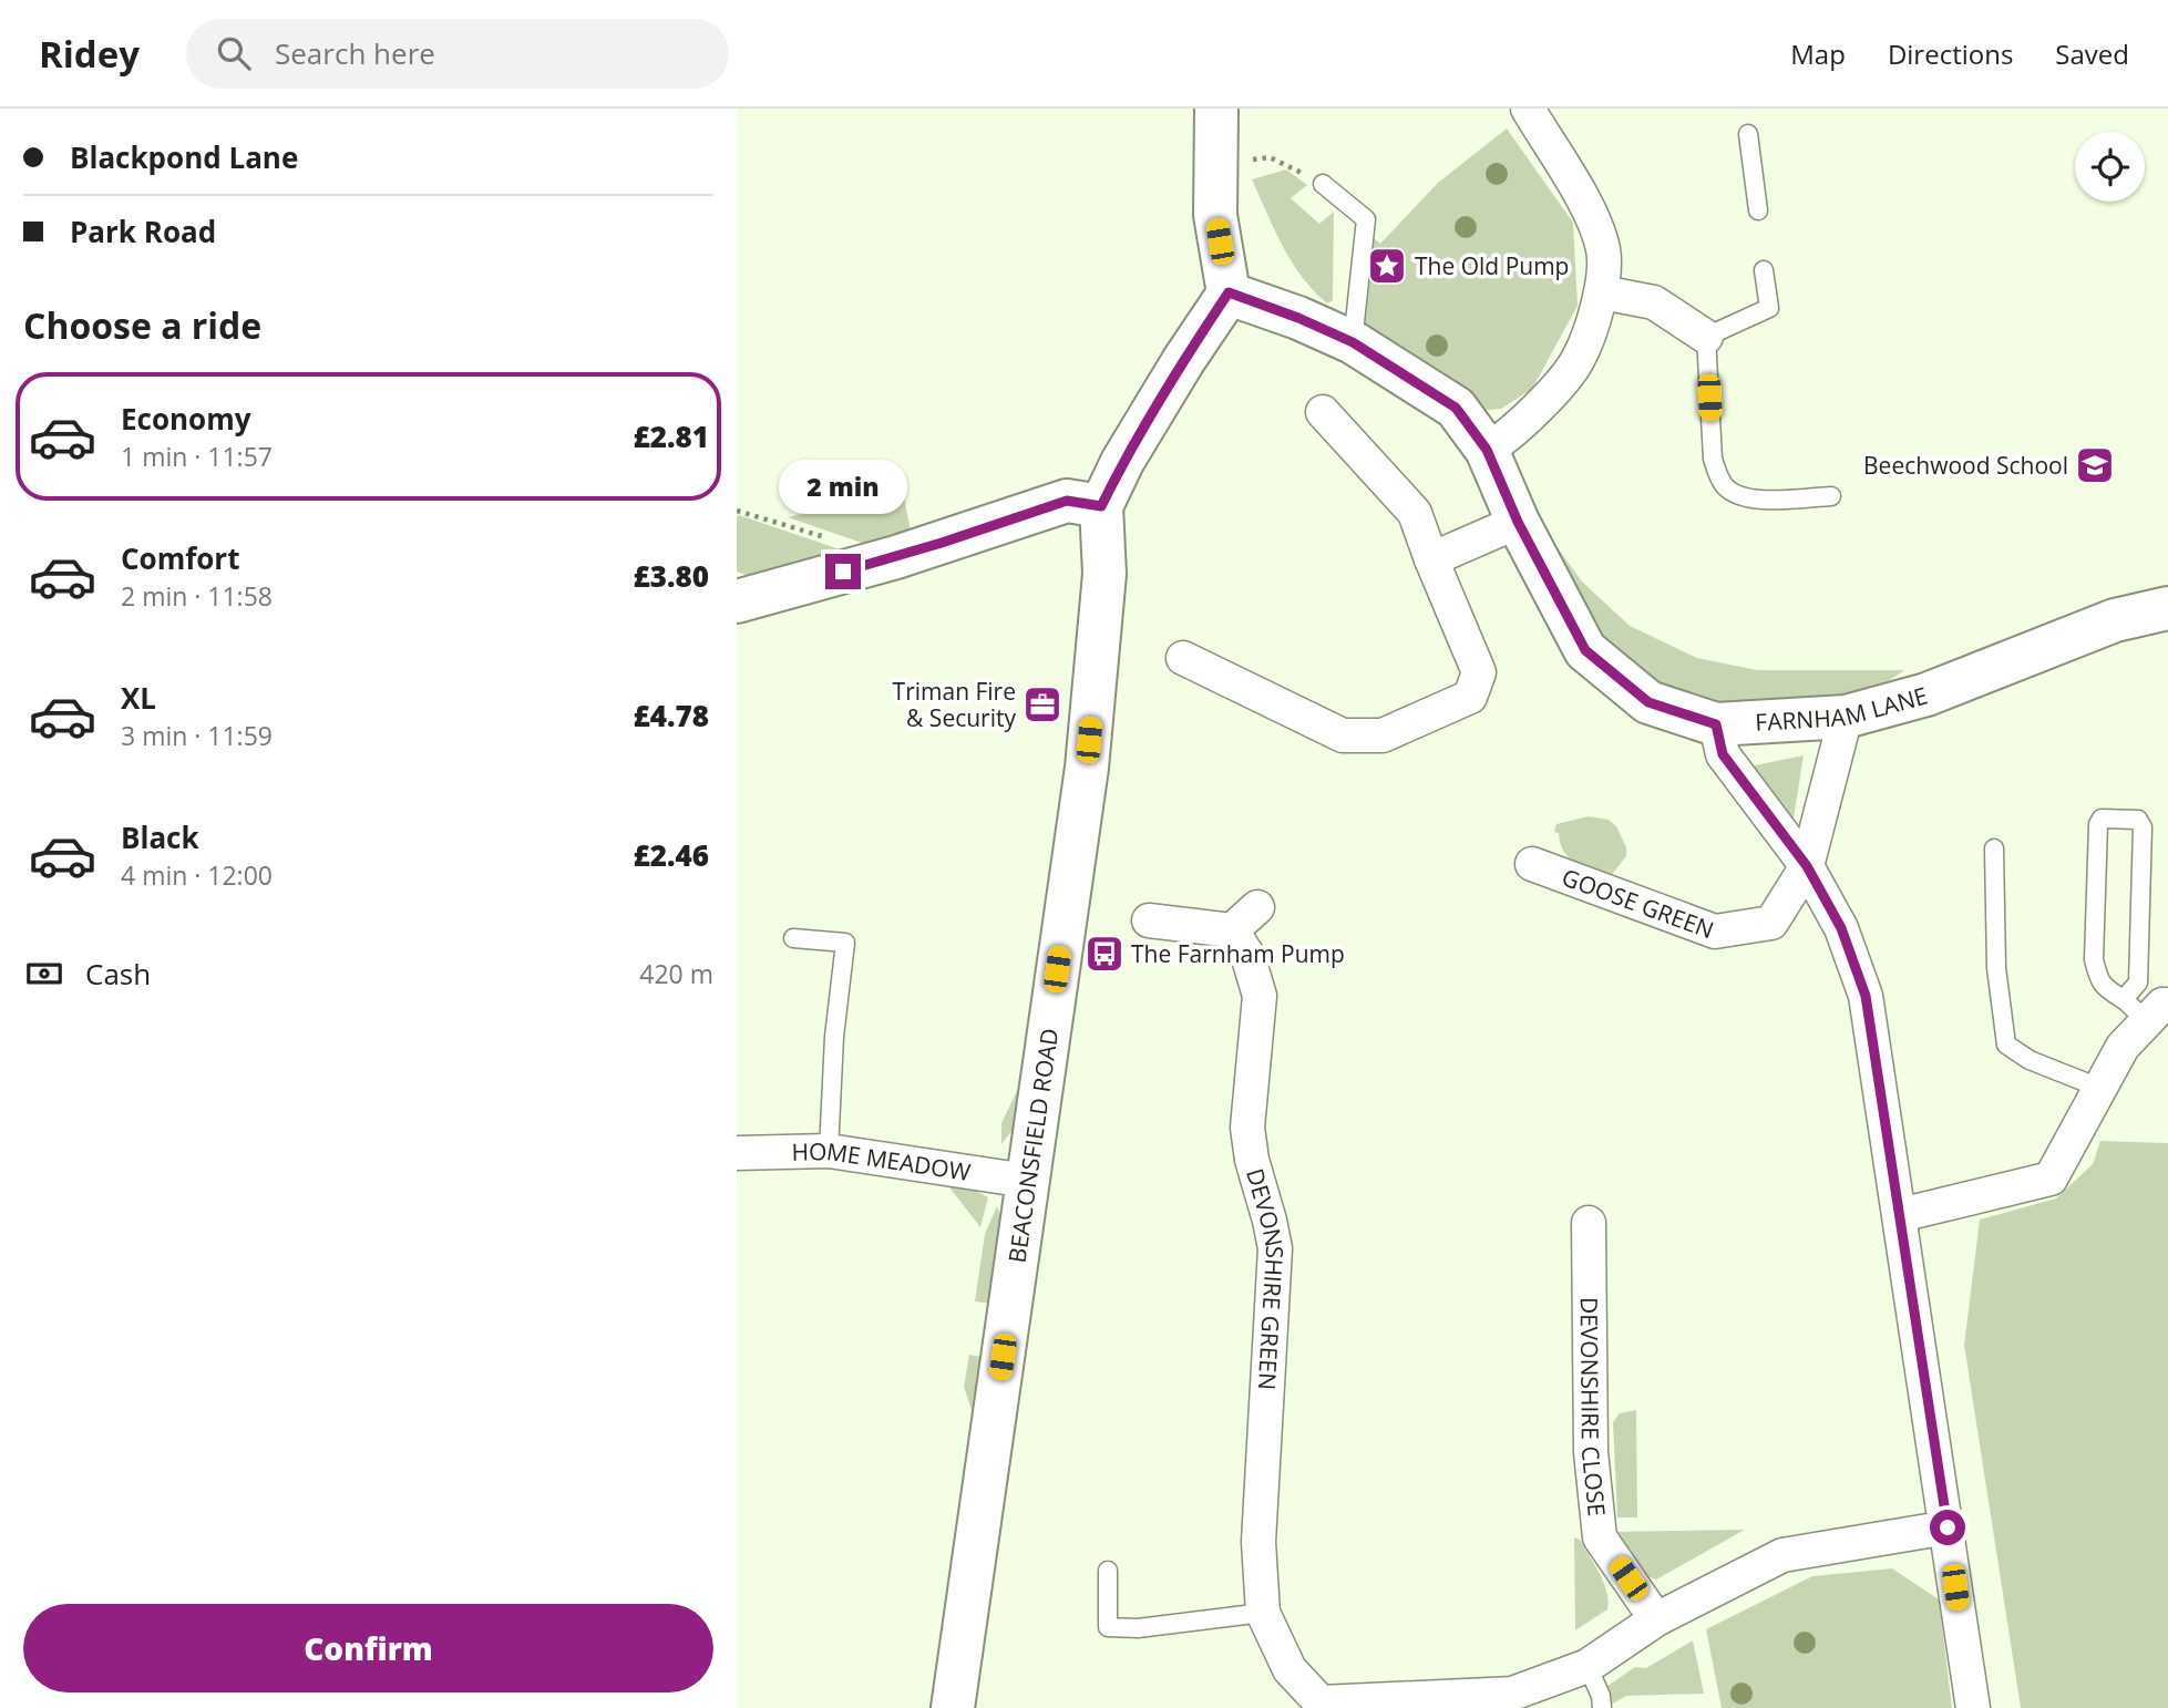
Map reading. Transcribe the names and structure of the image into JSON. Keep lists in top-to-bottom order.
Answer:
{
  "streets": {
    "main road": ["FARNHAM LANE", "BEACONSFIELD ROAD"],
    "street": [
      "GOOSE GREEN",
      "HOME MEADOW",
      "DEVONSHIRE GREEN",
      "DEVONSHIRE CLOSE"
    ]
  },
  "crossings": [
    ["FARNHAM LANE", "GOOSE GREEN"],
    ["FARNHAM LANE", "BEACONSFIELD ROAD"],
    ["BEACONSFIELD ROAD", "HOME MEADOW"],
    ["DEVONSHIRE GREEN", "DEVONSHIRE CLOSE"]
  ],
  "places": {
    "place": ["The Old Pump"],
    "school or university": ["Beechwood School"],
    "office": ["Triman Fire & Security"],
    "bus stop": ["The Farnham Pump"]
  },
  "page": {
    "header": "Ridey",
    "search": "Search here",
    "nav": ["Map", "Directions", "Saved"],
    "banner": ["Blackpond Lane", "Park Road"],
    "heading": "Choose a ride",
    "list": [
      {
        "name": "Economy",
        "note": "1 min · 11:57",
        "value": "£2.81"
      },
      {
        "name": "Comfort",
        "note": "2 min · 11:58",
        "value": "£3.80"
      },
      {
        "name": "XL",
        "note": "3 min · 11:59",
        "value": "£4.78"
      },
      {
        "name": "Black",
        "note": "4 min · 12:00",
        "value": "£2.46"
      }
    ],
    "bubble": "2 min",
    "pay": ["Cash", "420 m"],
    "buttons": "Confirm"
  }
}
